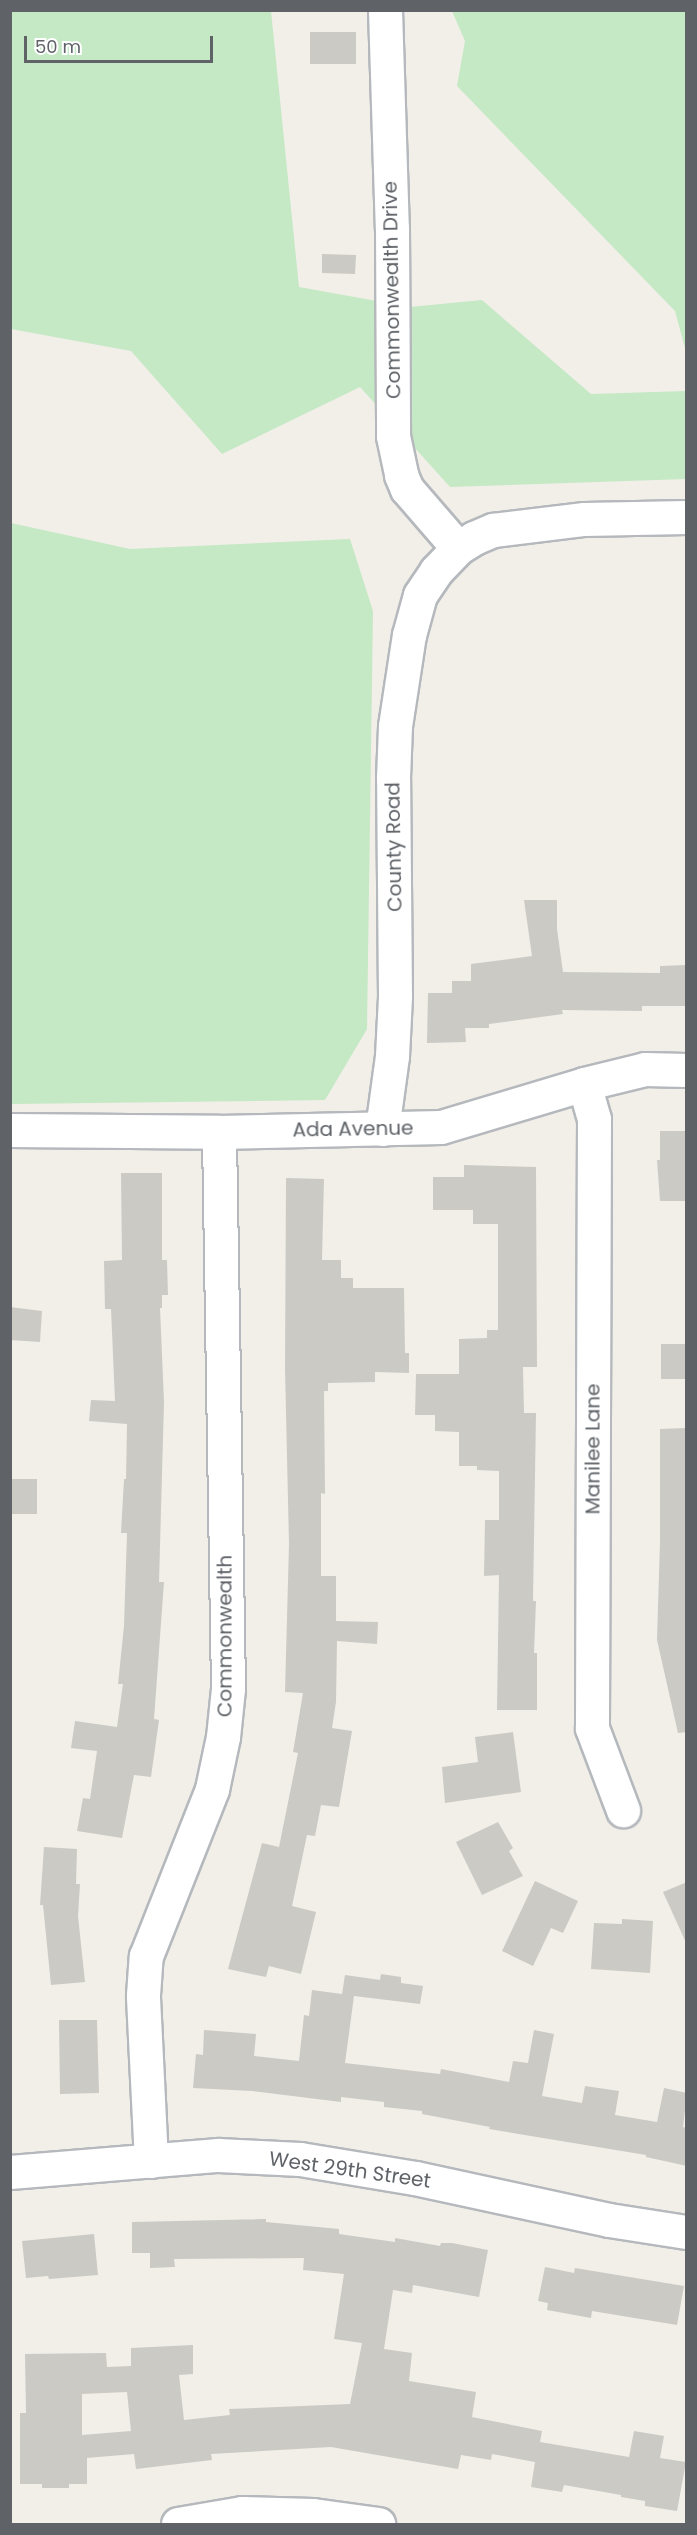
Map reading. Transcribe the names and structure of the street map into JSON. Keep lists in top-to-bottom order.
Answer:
{
  "streets": {
    "street": [
      "Commonwealth Drive",
      "County Road",
      "Ada Avenue",
      "Manilee Lane",
      "Commonwealth",
      "West 29th Street"
    ]
  },
  "crossings": [
    ["Commonwealth Drive", "County Road"],
    ["County Road", "Ada Avenue"],
    ["Ada Avenue", "Manilee Lane"],
    ["Ada Avenue", "Commonwealth"],
    ["Commonwealth", "West 29th Street"]
  ],
  "scale_bar": "50 m"
}
